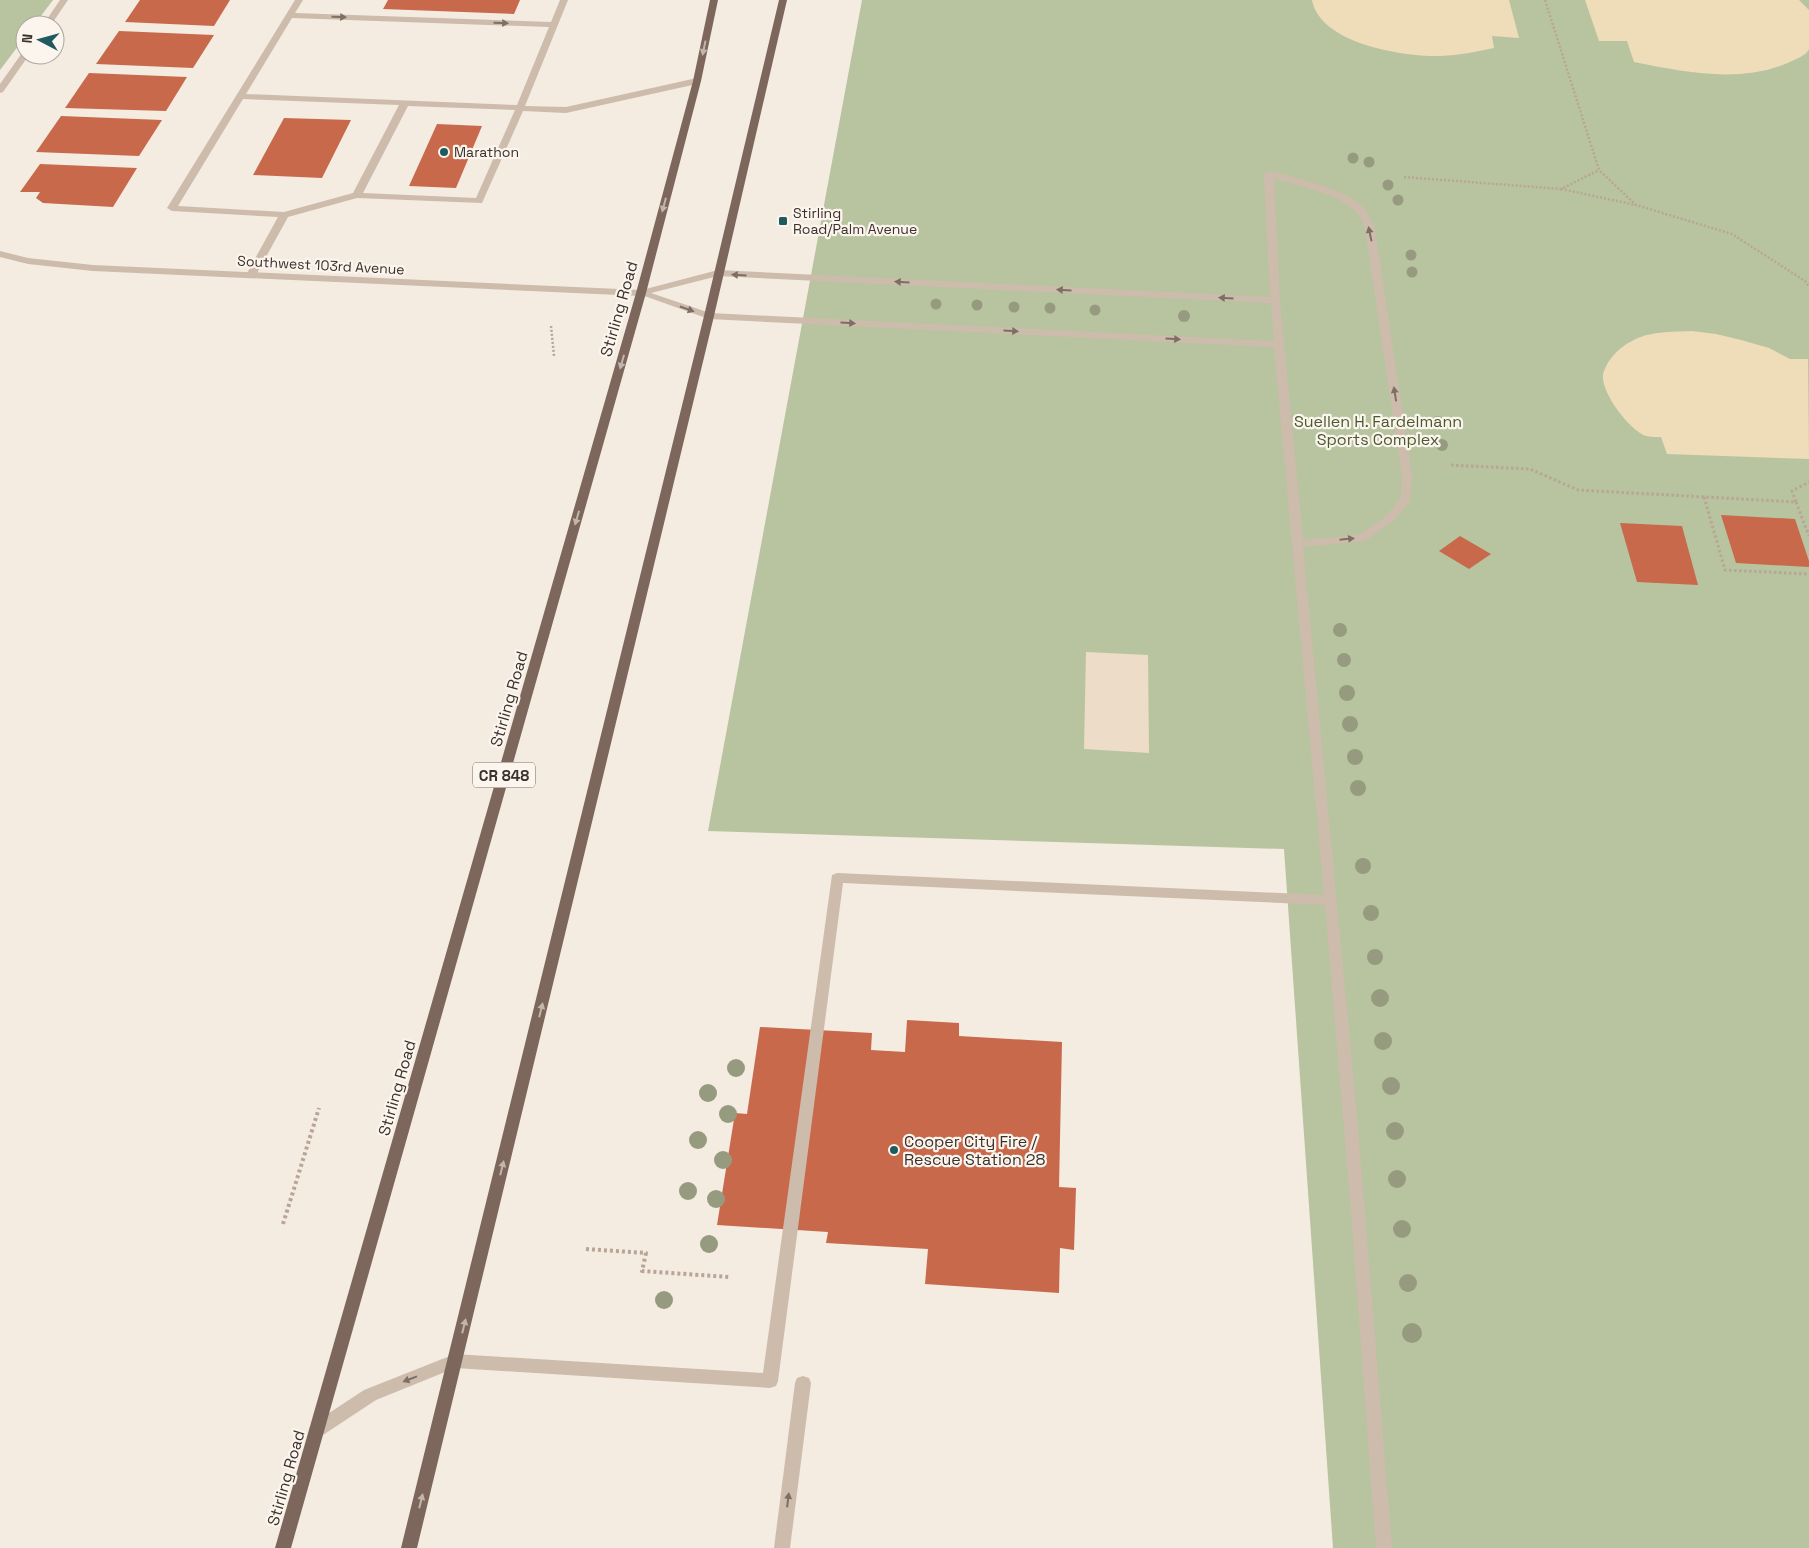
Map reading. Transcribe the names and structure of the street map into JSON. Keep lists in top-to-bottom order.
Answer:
{
  "streets": {
    "main road": ["Stirling Road", "CR 848"],
    "street": ["Southwest 103rd Avenue"]
  },
  "crossings": [
    ["Southwest 103rd Avenue", "Stirling Road"]
  ],
  "parks": ["Suellen H. Fardelmann Sports Complex"],
  "places": {
    "other": ["Marathon", "Cooper City Fire / Rescue Station 28"],
    "transit": ["Stirling Road/Palm Avenue"]
  },
  "north": "left"
}
